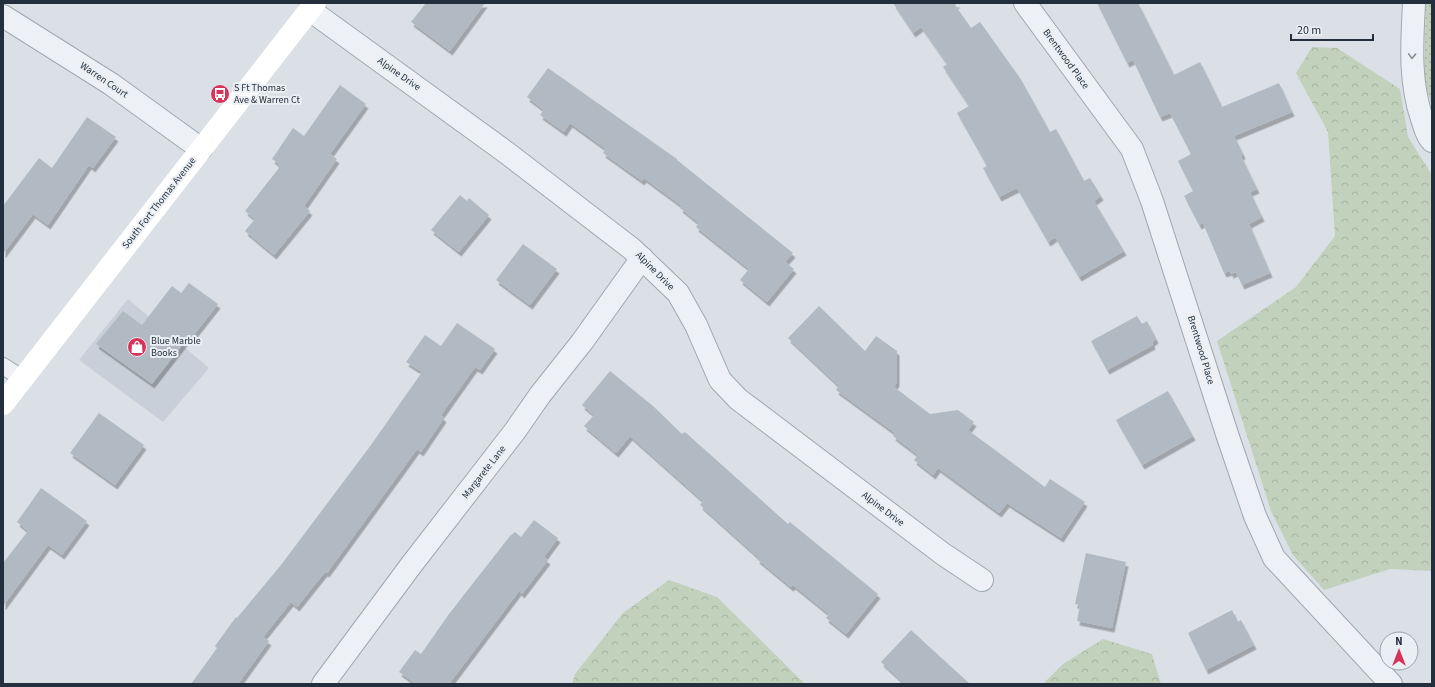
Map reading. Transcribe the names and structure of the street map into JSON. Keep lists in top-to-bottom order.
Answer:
{
  "streets": {
    "main road": ["South Fort Thomas Avenue"],
    "street": [
      "Brentwood Place",
      "Alpine Drive",
      "Warren Court",
      "Margarete Lane"
    ]
  },
  "crossings": [
    ["Alpine Drive", "South Fort Thomas Avenue"],
    ["Alpine Drive", "Margarete Lane"],
    ["Warren Court", "South Fort Thomas Avenue"]
  ],
  "places": {
    "bus stop": ["S Ft Thomas Ave & Warren Ct"],
    "shop": ["Blue Marble Books"]
  },
  "scale_bar": "20 m",
  "north": "top"
}
